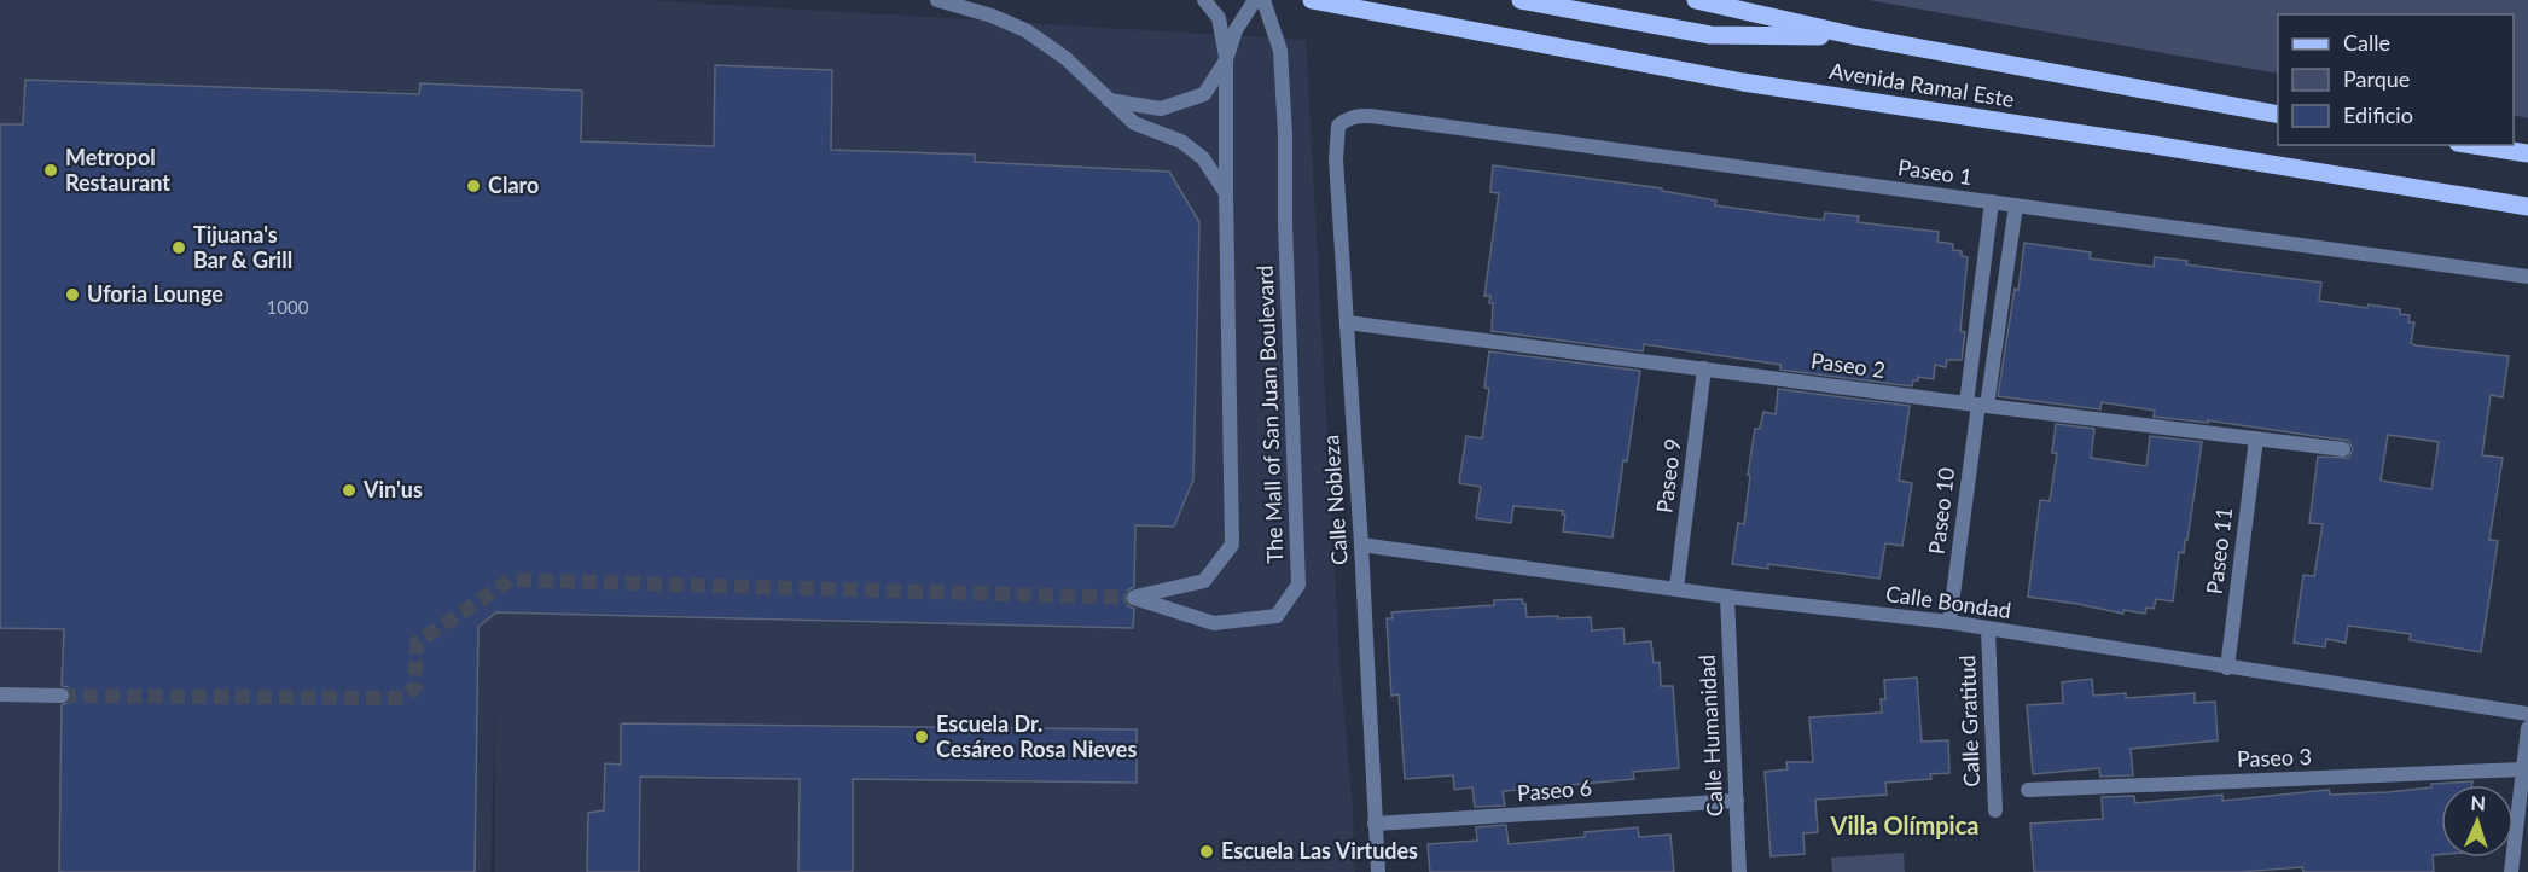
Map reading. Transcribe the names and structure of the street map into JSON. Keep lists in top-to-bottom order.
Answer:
{
  "streets": {
    "main road": ["Avenida Ramal Este"],
    "street": [
      "Paseo 1",
      "Paseo 2",
      "The Mall of San Juan Boulevard",
      "Paseo 9",
      "Calle Nobleza",
      "Paseo 10",
      "Paseo 11",
      "Calle Bondad",
      "Calle Gratitud",
      "Calle Humanidad",
      "Paseo 3",
      "Paseo 6"
    ]
  },
  "crossings": [
    ["Paseo 1", "Calle Nobleza"],
    ["Paseo 2", "Paseo 9"],
    ["Paseo 2", "Calle Nobleza"],
    ["Paseo 2", "Paseo 10"],
    ["Paseo 2", "Paseo 11"],
    ["Paseo 9", "Calle Bondad"],
    ["Calle Nobleza", "Calle Bondad"],
    ["Calle Nobleza", "Paseo 6"],
    ["Paseo 10", "Calle Bondad"],
    ["Paseo 11", "Calle Bondad"],
    ["Calle Bondad", "Calle Gratitud"],
    ["Calle Bondad", "Calle Humanidad"],
    ["Calle Humanidad", "Paseo 6"]
  ],
  "districts": ["Villa Olímpica"],
  "places": [
    "Metropol Restaurant",
    "Claro",
    "Tijuana's Bar & Grill",
    "Uforia Lounge",
    "Vin'us",
    "Escuela Dr. Cesáreo Rosa Nieves",
    "Escuela Las Virtudes"
  ],
  "house_numbers": ["1000"],
  "legend": ["Calle", "Parque", "Edificio"],
  "north": "top"
}
